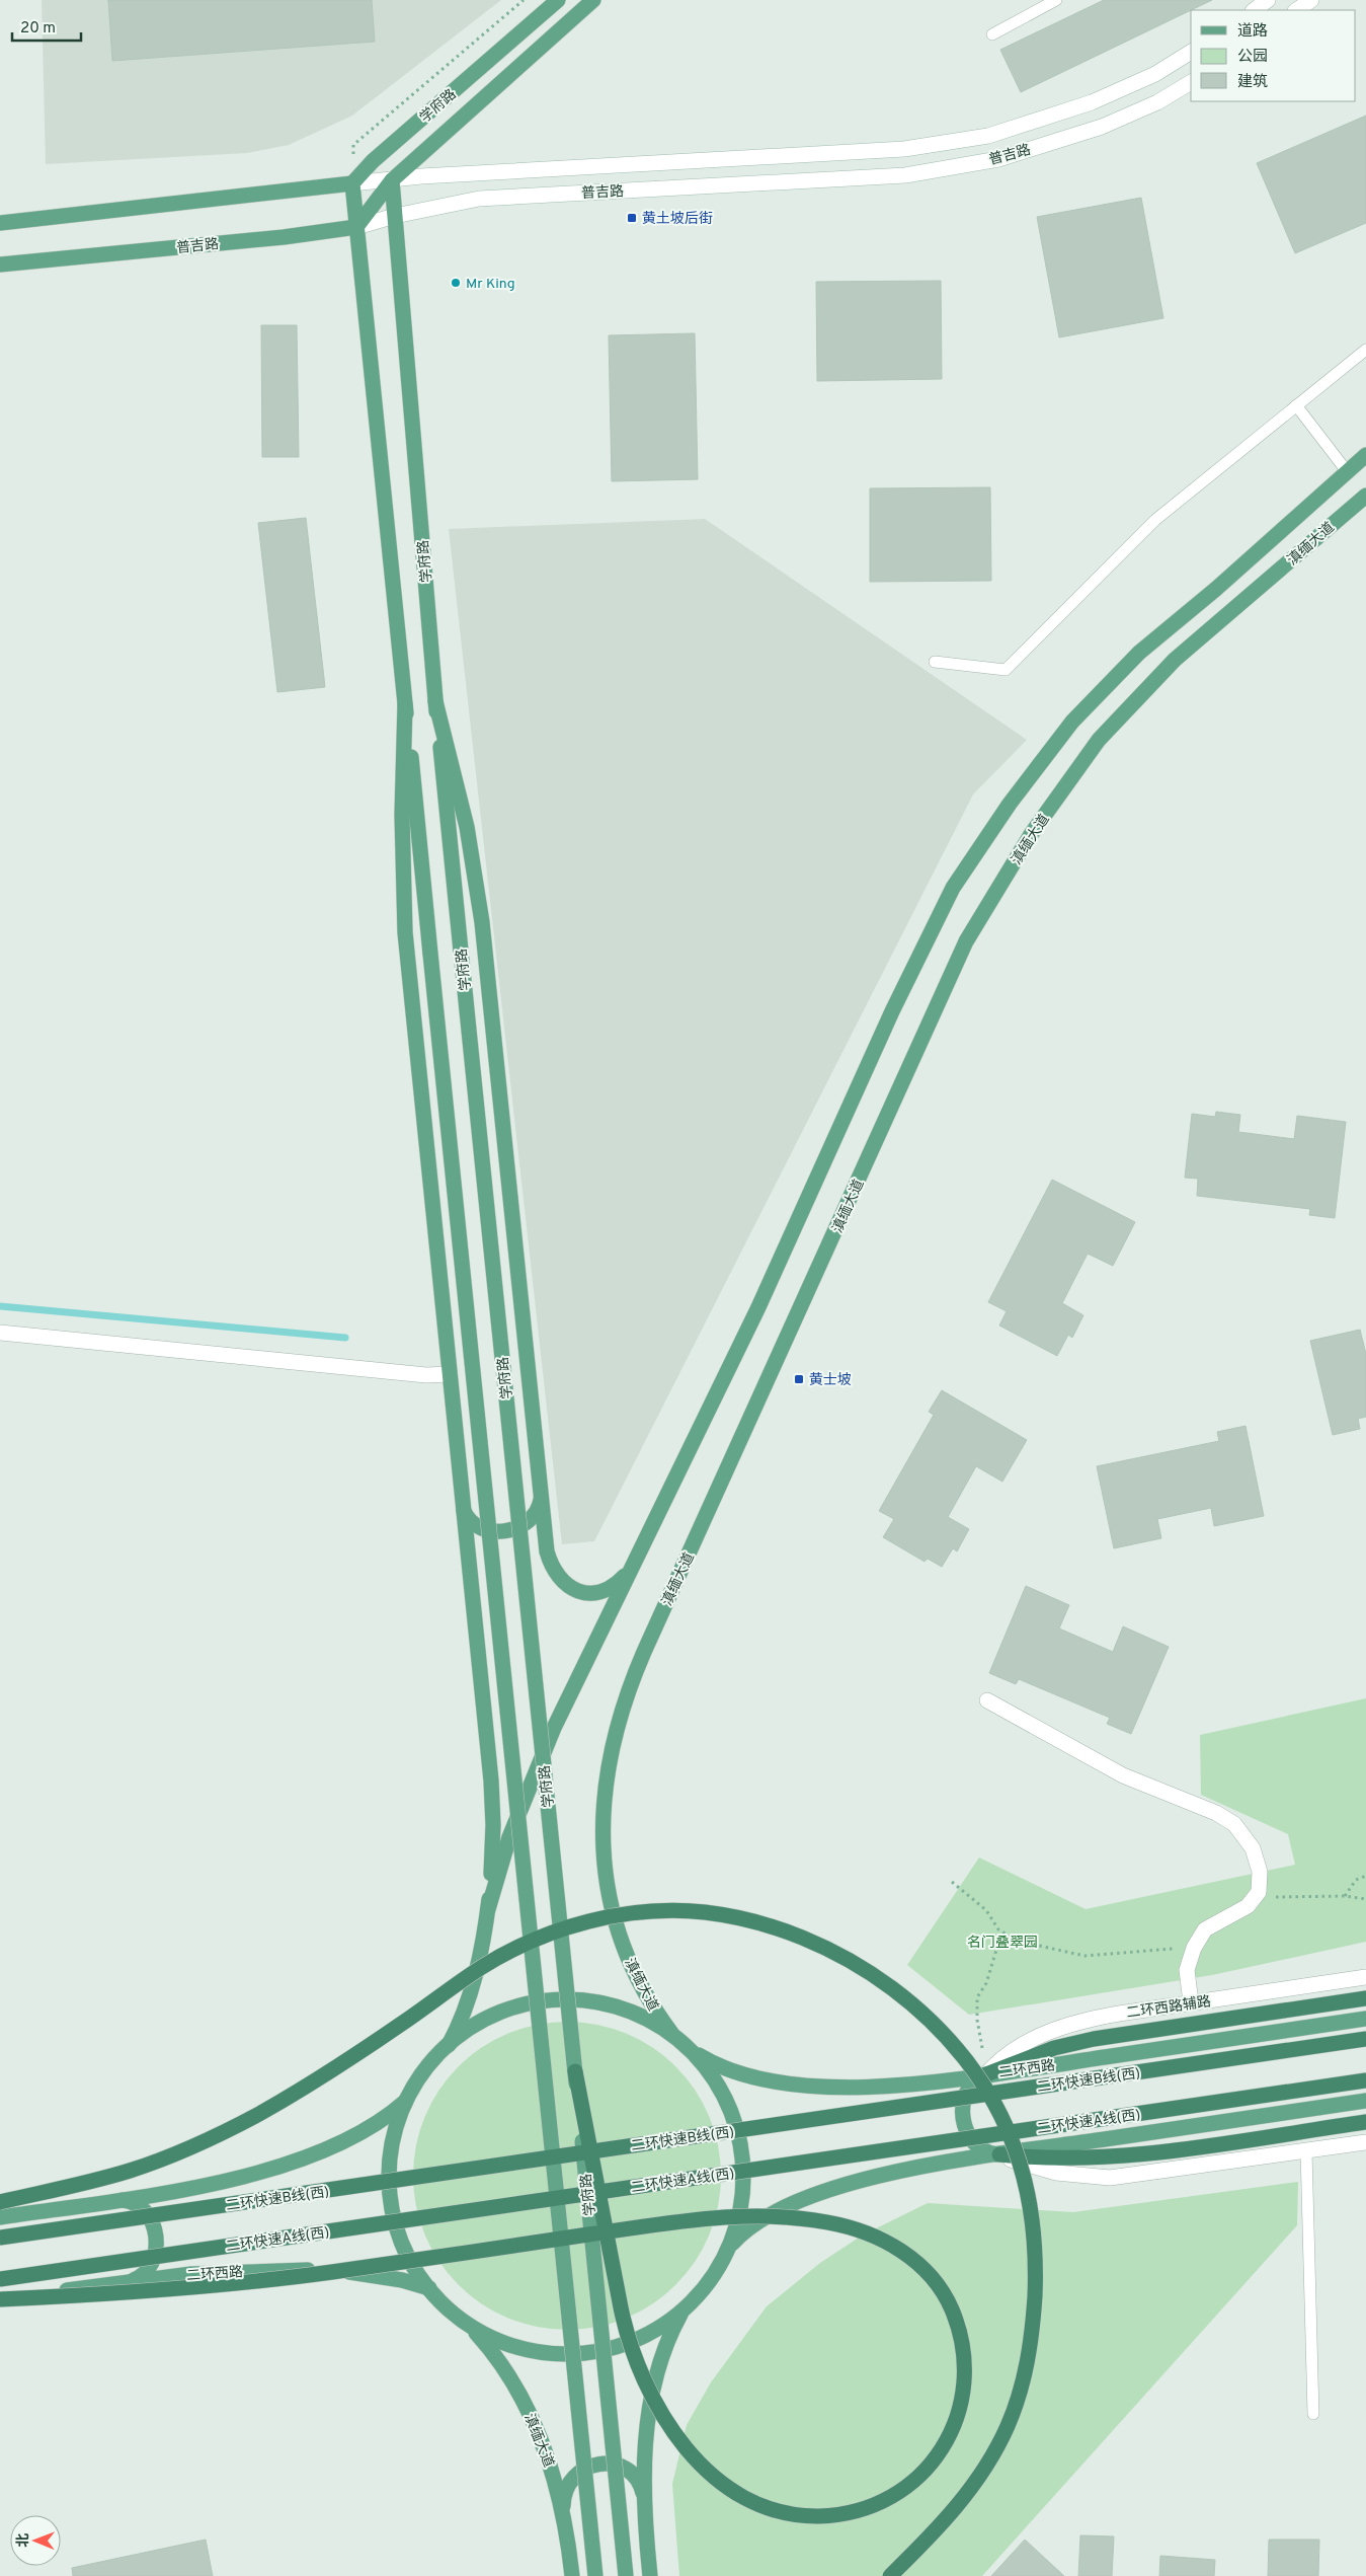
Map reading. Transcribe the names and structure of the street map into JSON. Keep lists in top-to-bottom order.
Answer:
{
  "streets": {
    "highway": ["二环快速B线(西)", "二环快速A线(西)"],
    "main road": [
      "学府路",
      "普吉路",
      "滇缅大道",
      "二环西路辅路",
      "二环西路"
    ]
  },
  "crossings": [
    ["学府路", "普吉路"],
    ["二环西路辅路", "二环西路"]
  ],
  "parks": ["名门叠翠园"],
  "places": {
    "transit": ["黄土坡后街", "黄士坡"],
    "other": ["Mr King"]
  },
  "legend": ["道路", "公园", "建筑"],
  "scale_bar": "20 m",
  "north": "left"
}
